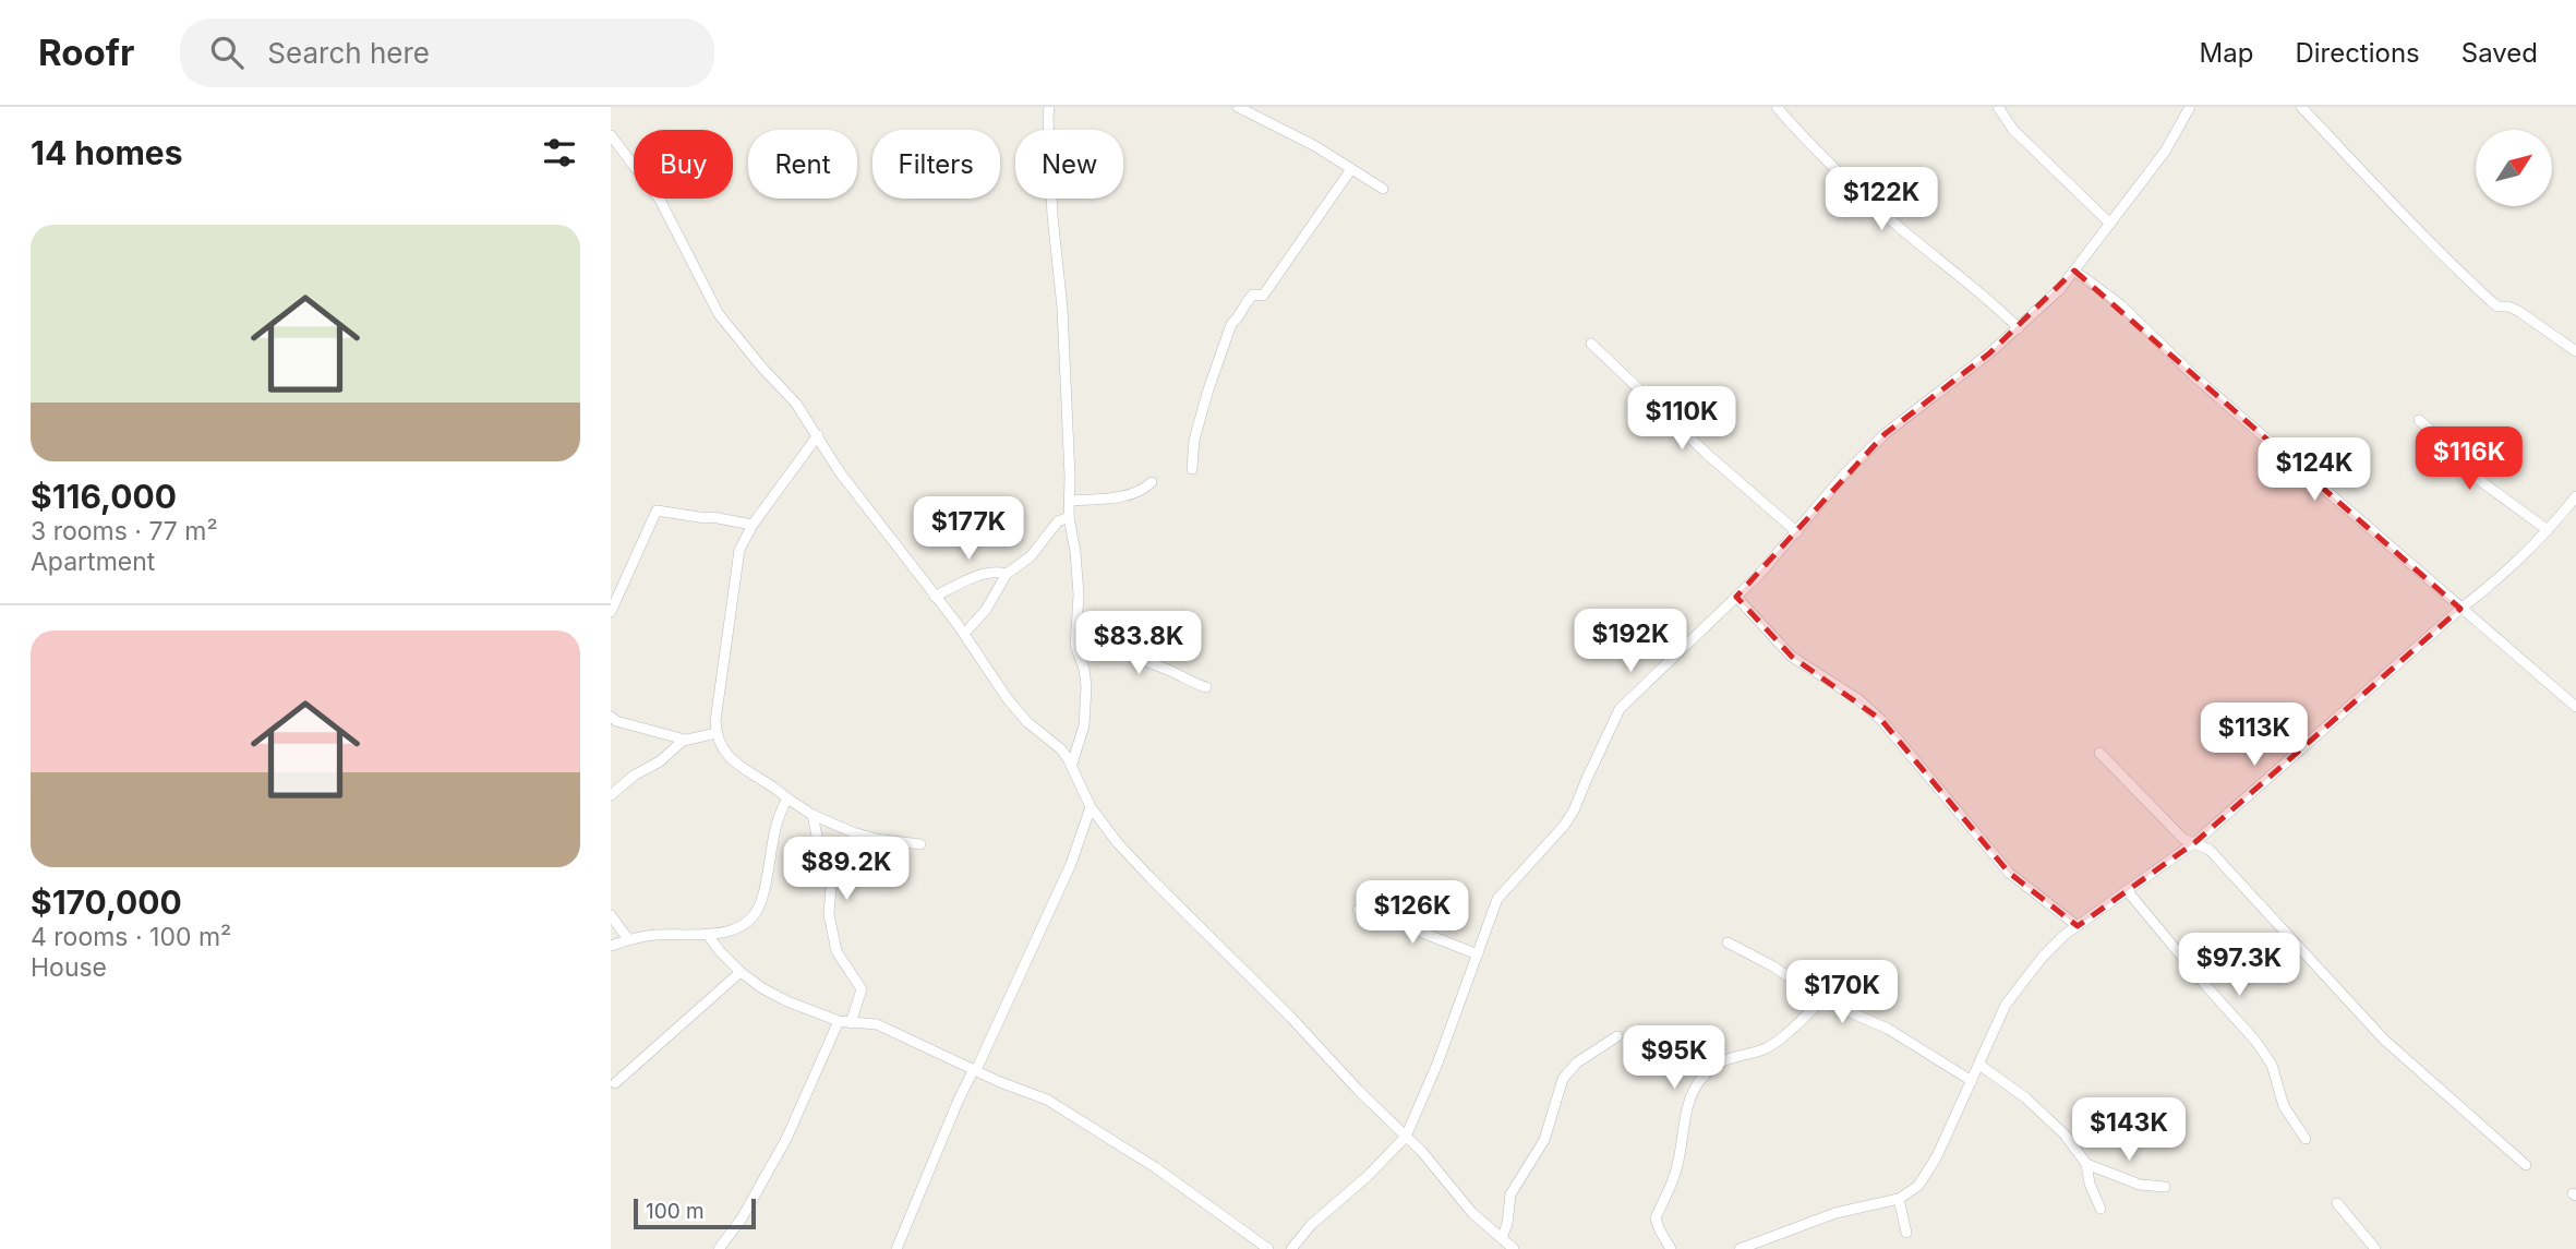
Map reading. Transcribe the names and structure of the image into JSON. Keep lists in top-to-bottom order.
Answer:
{
  "scale_bar": "100 m",
  "north": "top right",
  "page": {
    "header": "Roofr",
    "search": "Search here",
    "nav": ["Map", "Directions", "Saved"],
    "heading": "14 homes",
    "chip": [
      "Buy",
      "Rent",
      "Filters",
      "New"
    ],
    "price": [
      "$122K",
      "$110K",
      "$116K",
      "$124K",
      "$177K",
      "$192K",
      "$83.8K",
      "$113K",
      "$89.2K",
      "$126K",
      "$97.3K",
      "$170K",
      "$95K",
      "$143K"
    ],
    "list": [
      {
        "name": "$116,000",
        "note": "3 rooms · 77 m² · Apartment"
      },
      {
        "name": "$170,000",
        "note": "4 rooms · 100 m² · House"
      }
    ],
    "scale": "100 m"
  }
}
